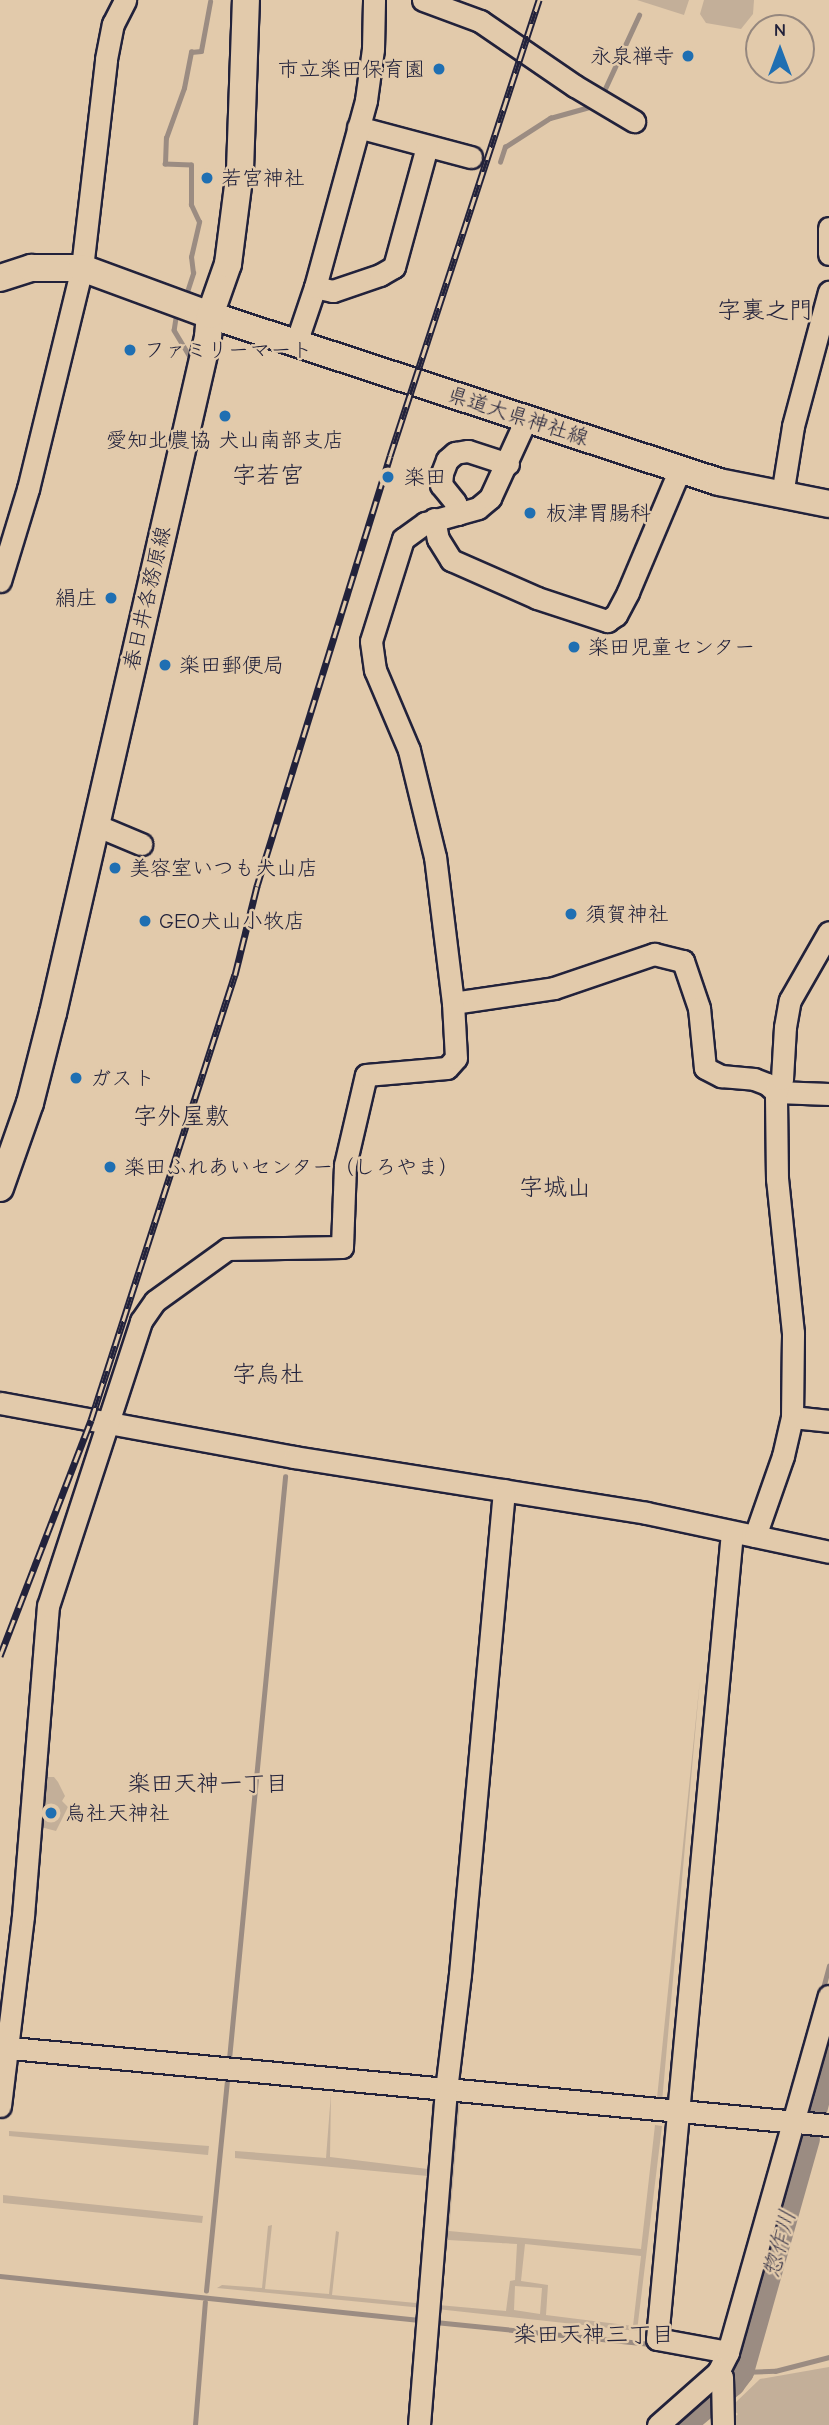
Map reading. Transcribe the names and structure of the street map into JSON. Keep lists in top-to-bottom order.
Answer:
{
  "streets": {
    "main road": ["県道大県神社線", "春日井各務原線"]
  },
  "crossings": [
    ["県道大県神社線", "春日井各務原線"]
  ],
  "districts": [
    "字裏之門",
    "字若宮",
    "字外屋敷",
    "字城山",
    "字烏杜",
    "楽田天神一丁目",
    "楽田天神三丁目"
  ],
  "water": ["惣作川"],
  "places": [
    "永泉禅寺",
    "市立楽田保育園",
    "若宮神社",
    "ファミリーマート",
    "愛知北農協 犬山南部支店",
    "楽田",
    "板津胃腸科",
    "絹庄",
    "楽田児童センター",
    "楽田郵便局",
    "美容室いつも犬山店",
    "須賀神社",
    "GEO犬山小牧店",
    "ガスト",
    "楽田ふれあいセンター（しろやま）",
    "烏社天神社"
  ],
  "north": "top"
}
